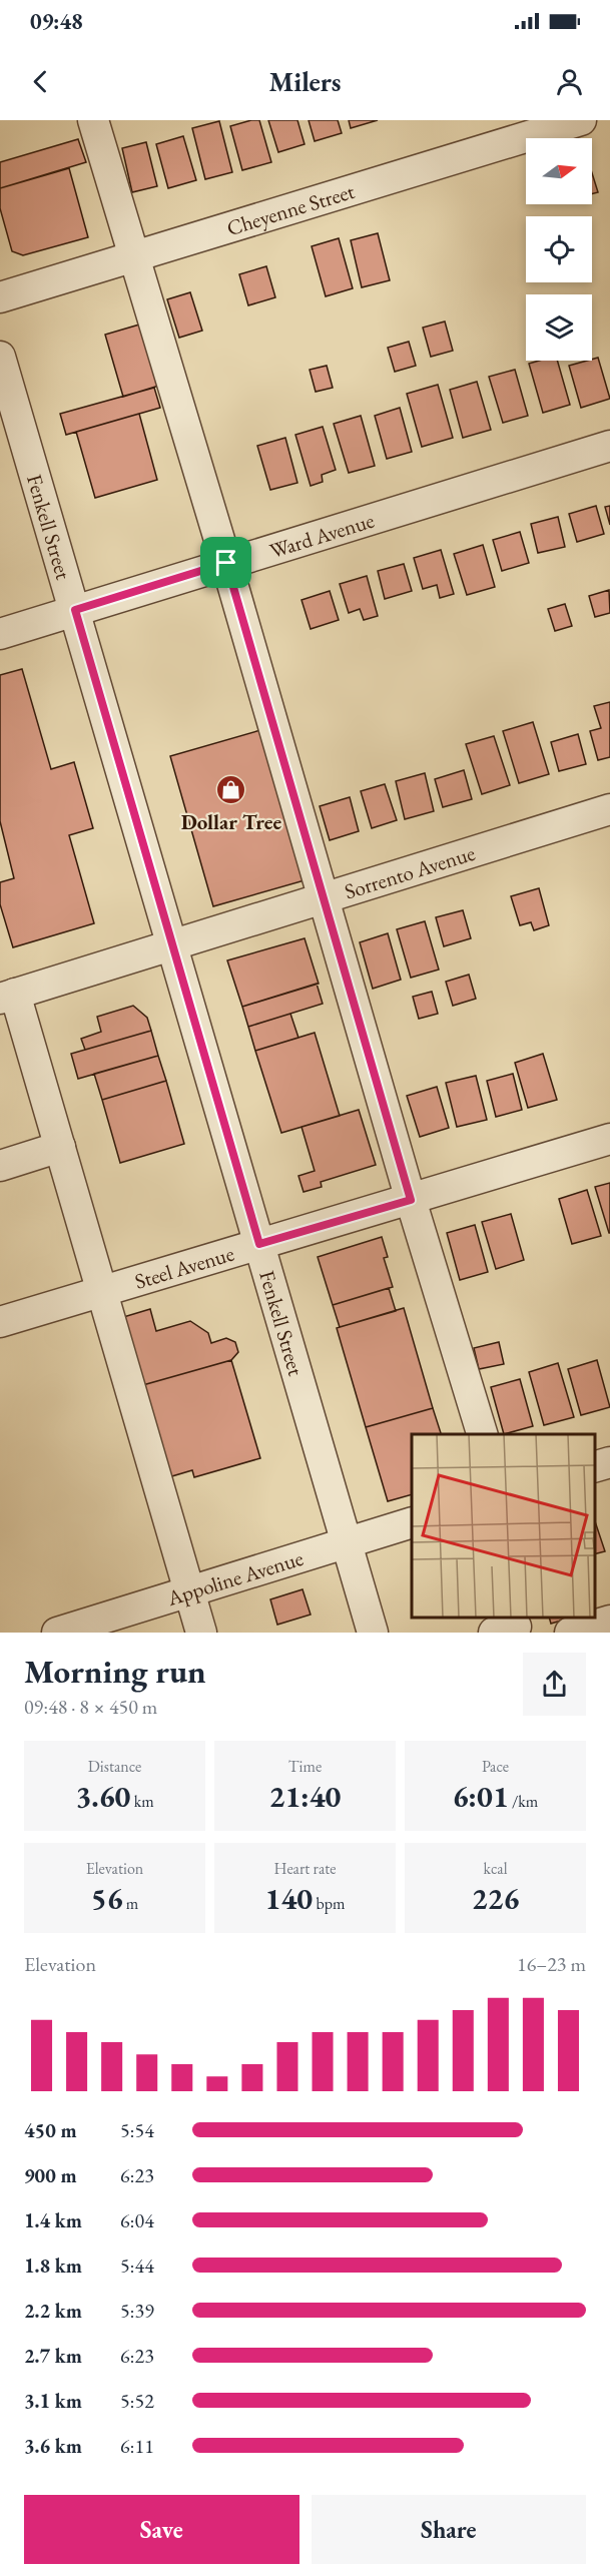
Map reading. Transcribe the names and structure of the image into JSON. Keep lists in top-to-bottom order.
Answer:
{
  "streets": {
    "street": [
      "Cheyenne Street",
      "Fenkell Street",
      "Ward Avenue",
      "Sorrento Avenue",
      "Steel Avenue",
      "Appoline Avenue"
    ]
  },
  "crossings": [
    ["Fenkell Street", "Ward Avenue"],
    ["Fenkell Street", "Sorrento Avenue"],
    ["Fenkell Street", "Steel Avenue"],
    ["Fenkell Street", "Appoline Avenue"]
  ],
  "places": {
    "shop": ["Dollar Tree"]
  },
  "north": "right",
  "page": {
    "status": "09:48",
    "header": "Milers",
    "heading": ["Morning run", "09:48 · 8 × 450 m"],
    "stats": [
      ["Distance", "3.60 km"],
      ["Time", "21:40"],
      ["Pace", "6:01 /km"],
      ["Elevation", "56 m"],
      ["Heart rate", "140 bpm"],
      ["kcal", "226"]
    ],
    "chart": ["Elevation", "16–23 m"],
    "list": [
      {
        "name": "450 m",
        "note": "5:54"
      },
      {
        "name": "900 m",
        "note": "6:23"
      },
      {
        "name": "1.4 km",
        "note": "6:04"
      },
      {
        "name": "1.8 km",
        "note": "5:44"
      },
      {
        "name": "2.2 km",
        "note": "5:39"
      },
      {
        "name": "2.7 km",
        "note": "6:23"
      },
      {
        "name": "3.1 km",
        "note": "5:52"
      },
      {
        "name": "3.6 km",
        "note": "6:11"
      }
    ],
    "buttons": ["Save", "Share"]
  }
}
